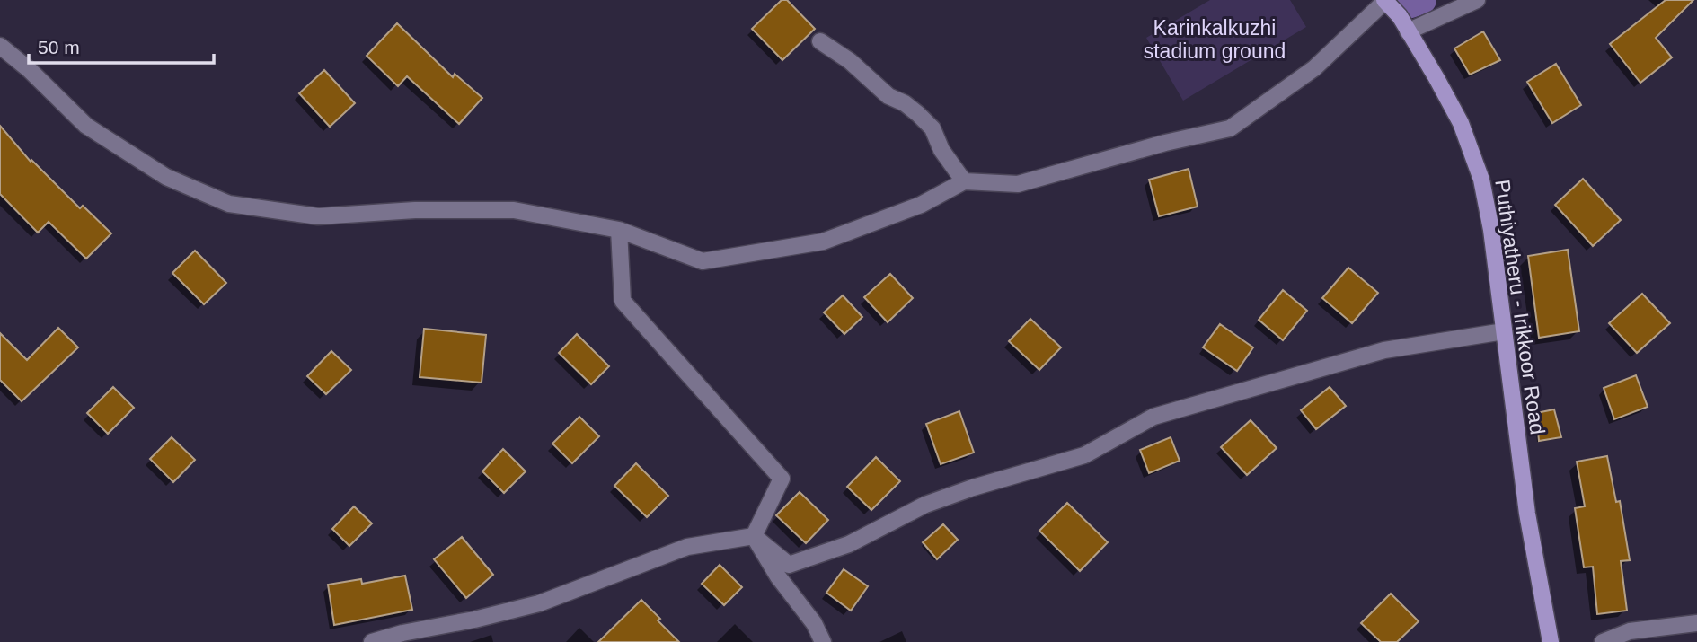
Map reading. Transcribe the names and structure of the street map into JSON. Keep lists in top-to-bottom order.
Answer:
{
  "streets": {
    "main road": ["Puthiyatheru - Irikkoor Road"]
  },
  "parks": ["Karinkalkuzhi stadium ground"],
  "scale_bar": "50 m"
}
